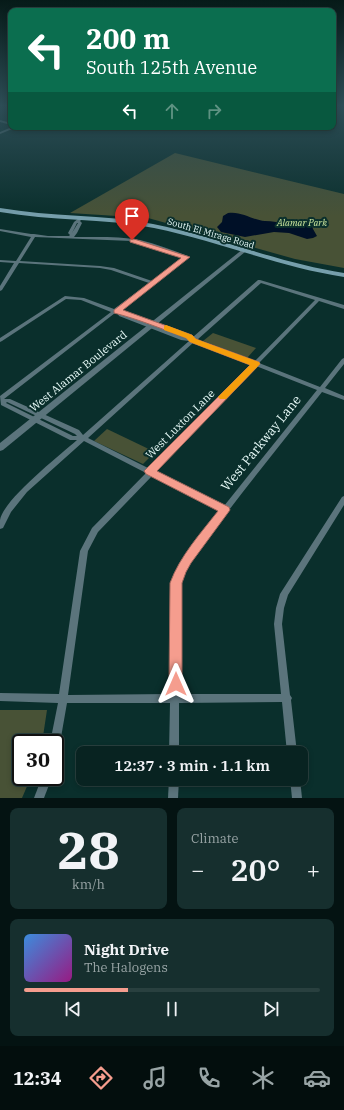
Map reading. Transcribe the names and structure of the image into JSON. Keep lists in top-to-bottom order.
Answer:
{
  "streets": {
    "main road": ["South El Mirage Road"],
    "street": ["West Alamar Boulevard", "West Luxton Lane", "West Parkway Lane"]
  },
  "crossings": [
    ["South El Mirage Road", "West Alamar Boulevard"]
  ],
  "parks": ["Alamar Park"],
  "page": {
    "turn": ["200 m", "South 125th Avenue"],
    "limit": "30",
    "trip": "12:37 · 3 min · 1.1 km",
    "tile": [
      ["28", "km/h"],
      "Climate"
    ],
    "heat": ["−", "20°", "+"],
    "song": ["Night Drive", "The Halogens"],
    "tabs": "12:34"
  }
}
